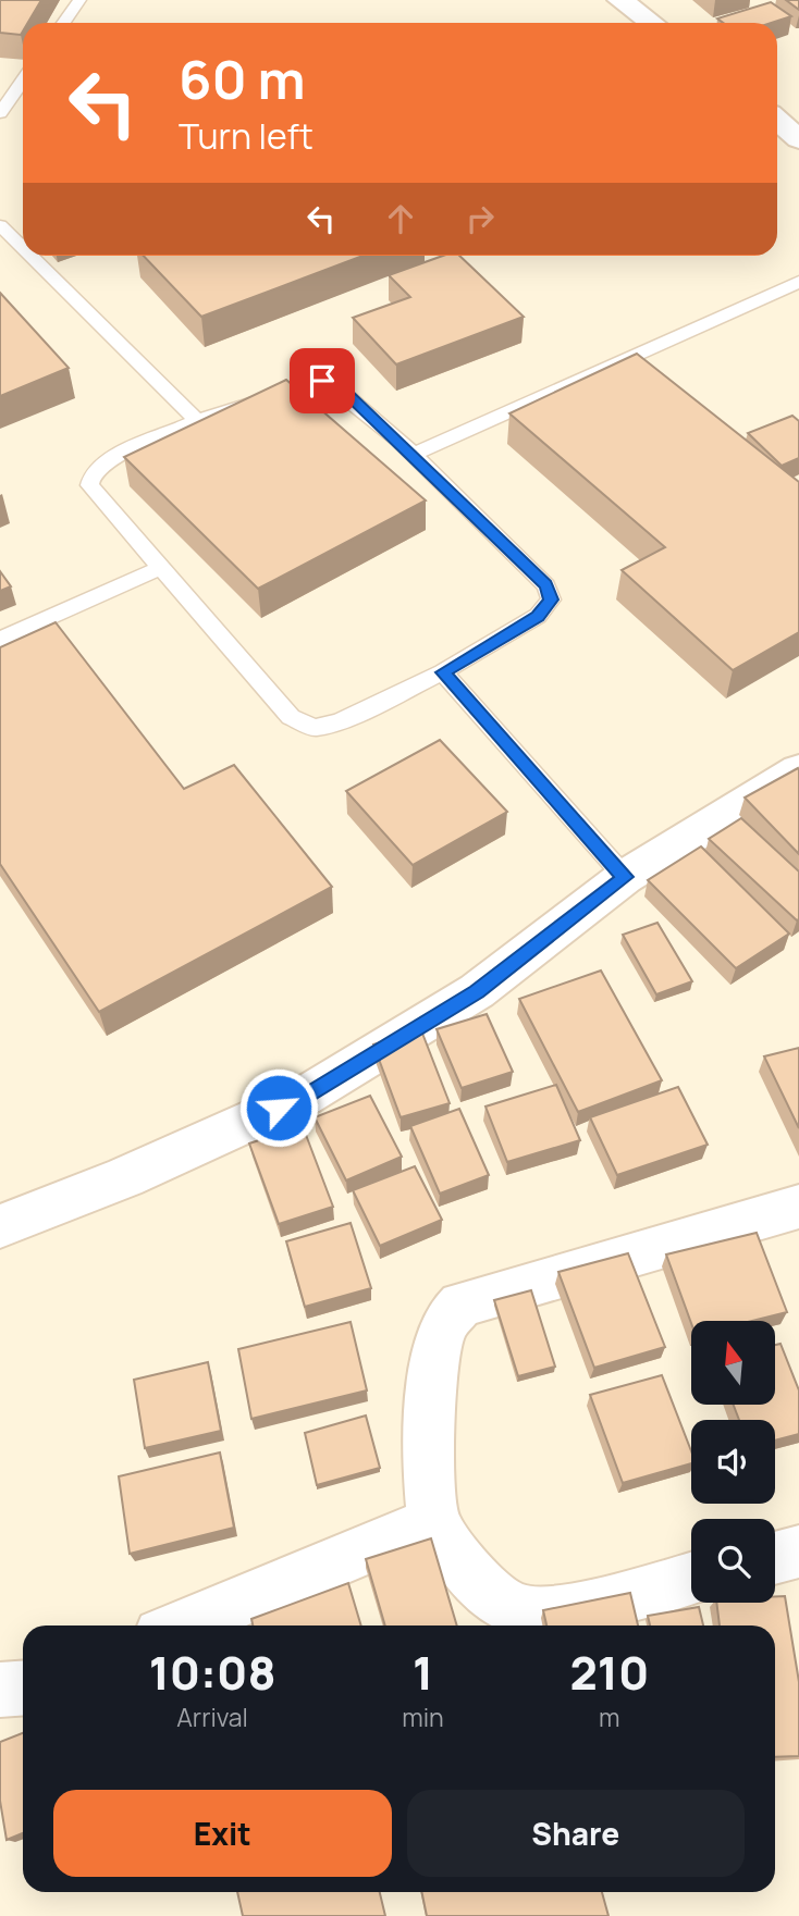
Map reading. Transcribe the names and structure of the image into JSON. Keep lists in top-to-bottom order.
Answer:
{
  "north": "top",
  "page": {
    "turn": ["60 m", "Turn left"],
    "eta": [
      "10:08",
      "Arrival",
      "1",
      "min",
      "210",
      "m"
    ],
    "buttons": ["Exit", "Share"]
  }
}
